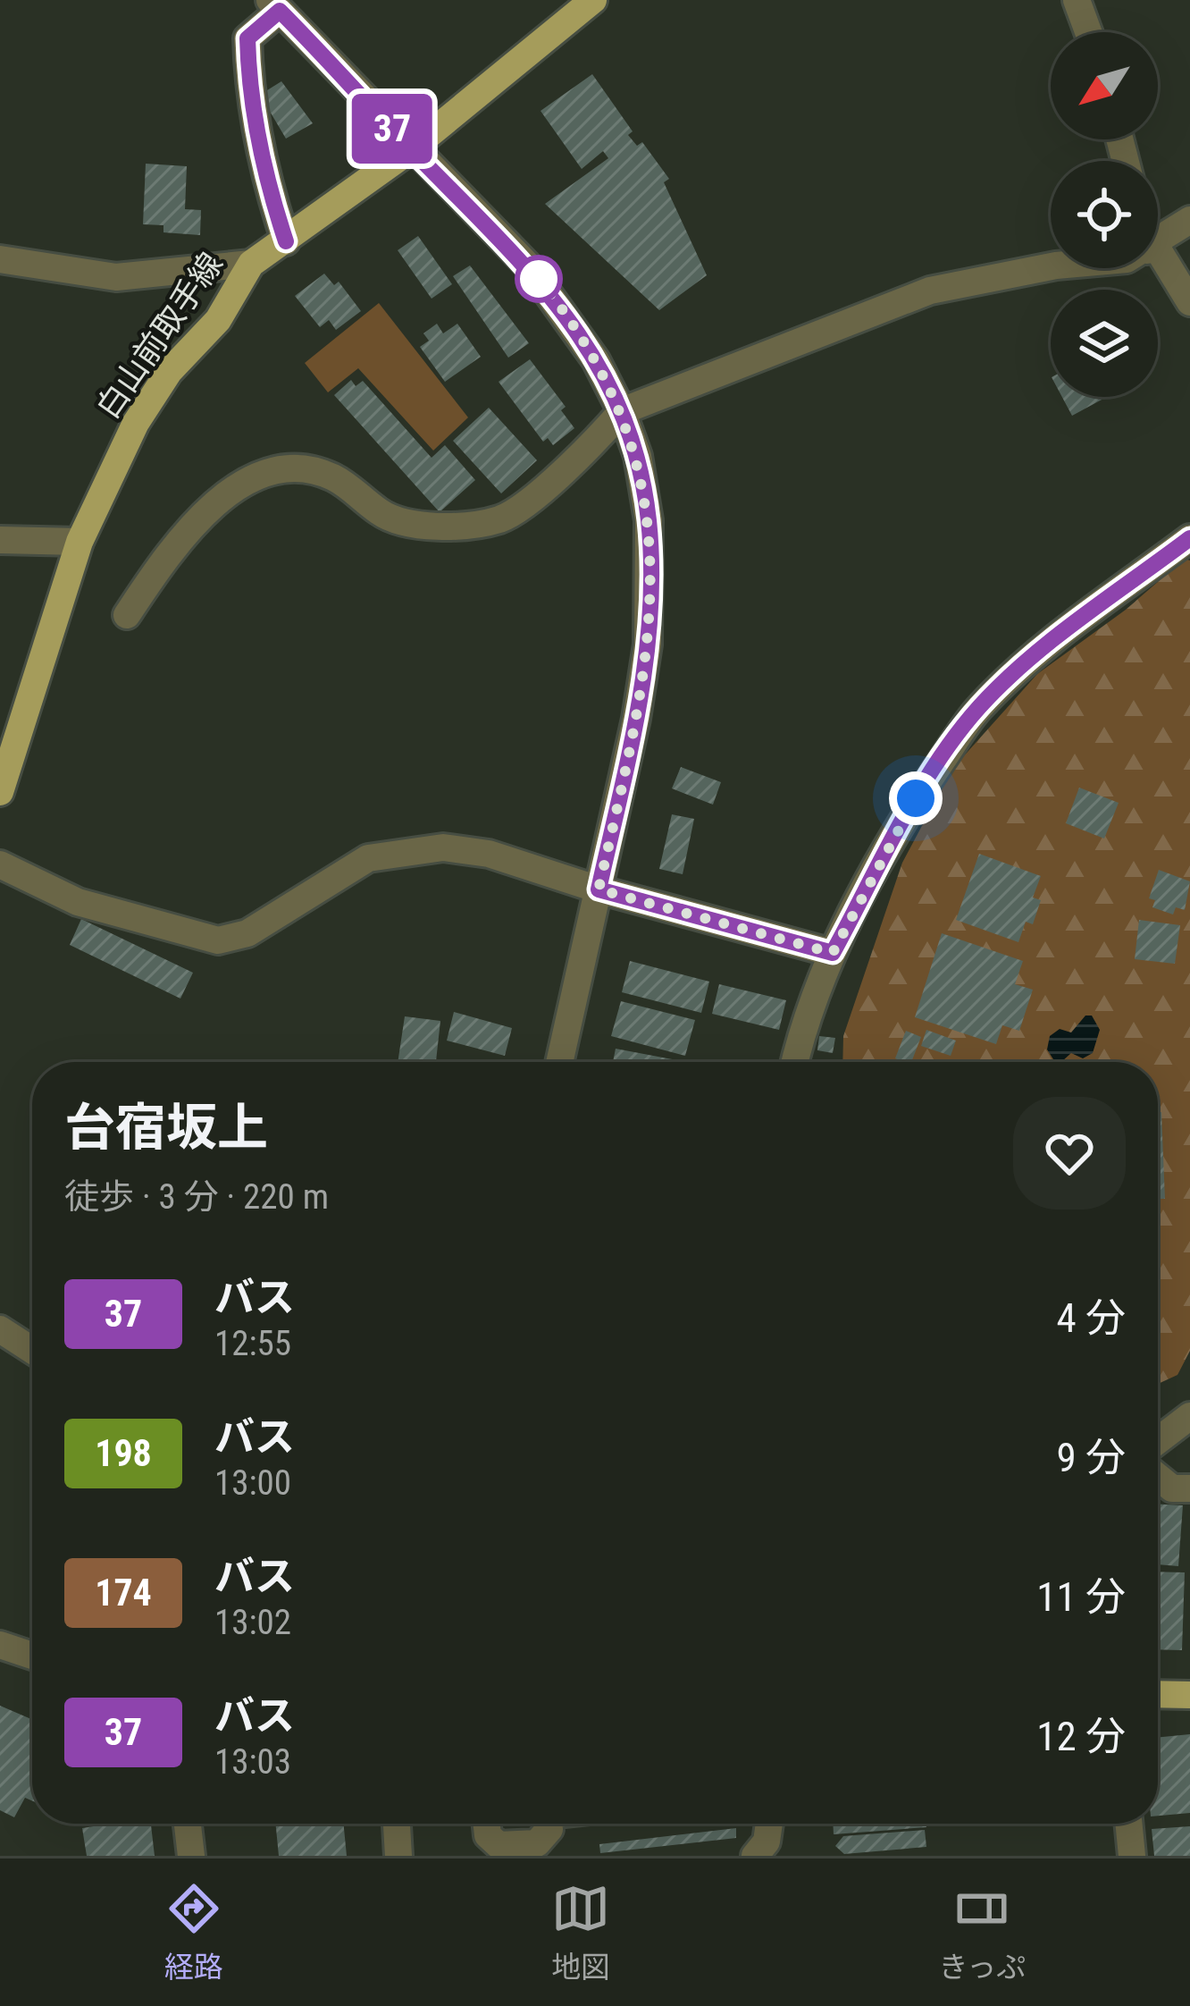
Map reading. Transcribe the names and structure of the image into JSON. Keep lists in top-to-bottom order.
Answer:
{
  "streets": {
    "main road": ["白山前取手線"]
  },
  "lines": ["bus line 37"],
  "north": "bottom left",
  "page": {
    "on_map": "37",
    "heading": ["台宿坂上", "徒歩 · 3 分 · 220 m"],
    "list": [
      {
        "mark": "37",
        "name": "バス",
        "note": "12:55",
        "value": "4 分"
      },
      {
        "mark": "198",
        "name": "バス",
        "note": "13:00",
        "value": "9 分"
      },
      {
        "mark": "174",
        "name": "バス",
        "note": "13:02",
        "value": "11 分"
      },
      {
        "mark": "37",
        "name": "バス",
        "note": "13:03",
        "value": "12 分"
      }
    ],
    "tabs": ["経路", "地図", "きっぷ"]
  }
}
